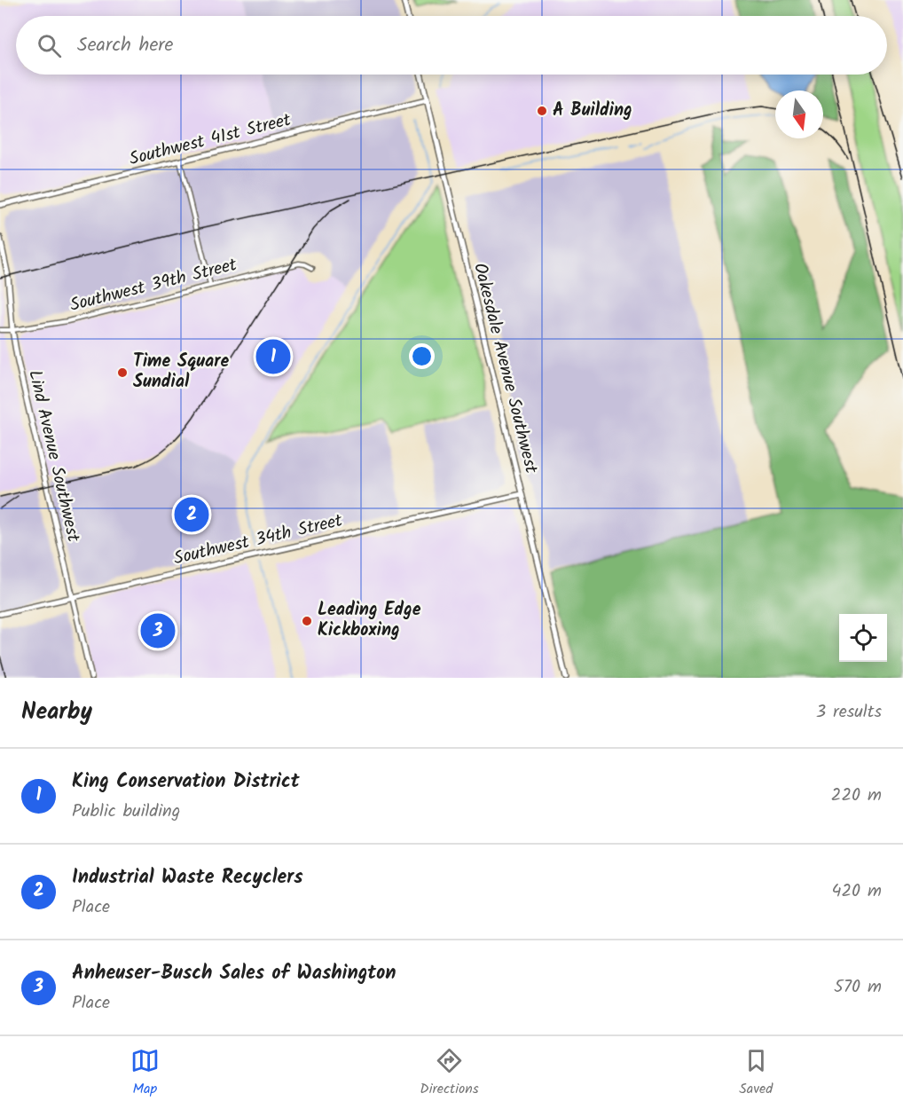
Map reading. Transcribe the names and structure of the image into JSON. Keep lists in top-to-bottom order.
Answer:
{
  "streets": {
    "street": [
      "Southwest 41st Street",
      "Southwest 39th Street",
      "Oakesdale Avenue Southwest",
      "Lind Avenue Southwest",
      "Southwest 34th Street"
    ]
  },
  "crossings": [
    ["Southwest 41st Street", "Oakesdale Avenue Southwest"],
    ["Southwest 39th Street", "Lind Avenue Southwest"],
    ["Oakesdale Avenue Southwest", "Southwest 34th Street"],
    ["Lind Avenue Southwest", "Southwest 34th Street"]
  ],
  "places": ["A Building", "Time Square Sundial", "Leading Edge Kickboxing"],
  "north": "bottom",
  "page": {
    "search": "Search here",
    "pins": ["1", "2", "3"],
    "heading": ["Nearby", "3 results"],
    "list": [
      {
        "mark": "1",
        "name": "King Conservation District",
        "note": "Public building",
        "value": "220 m"
      },
      {
        "mark": "2",
        "name": "Industrial Waste Recyclers",
        "note": "Place",
        "value": "420 m"
      },
      {
        "mark": "3",
        "name": "Anheuser-Busch Sales of Washington",
        "note": "Place",
        "value": "570 m"
      }
    ],
    "nav": ["Map", "Directions", "Saved"]
  }
}
